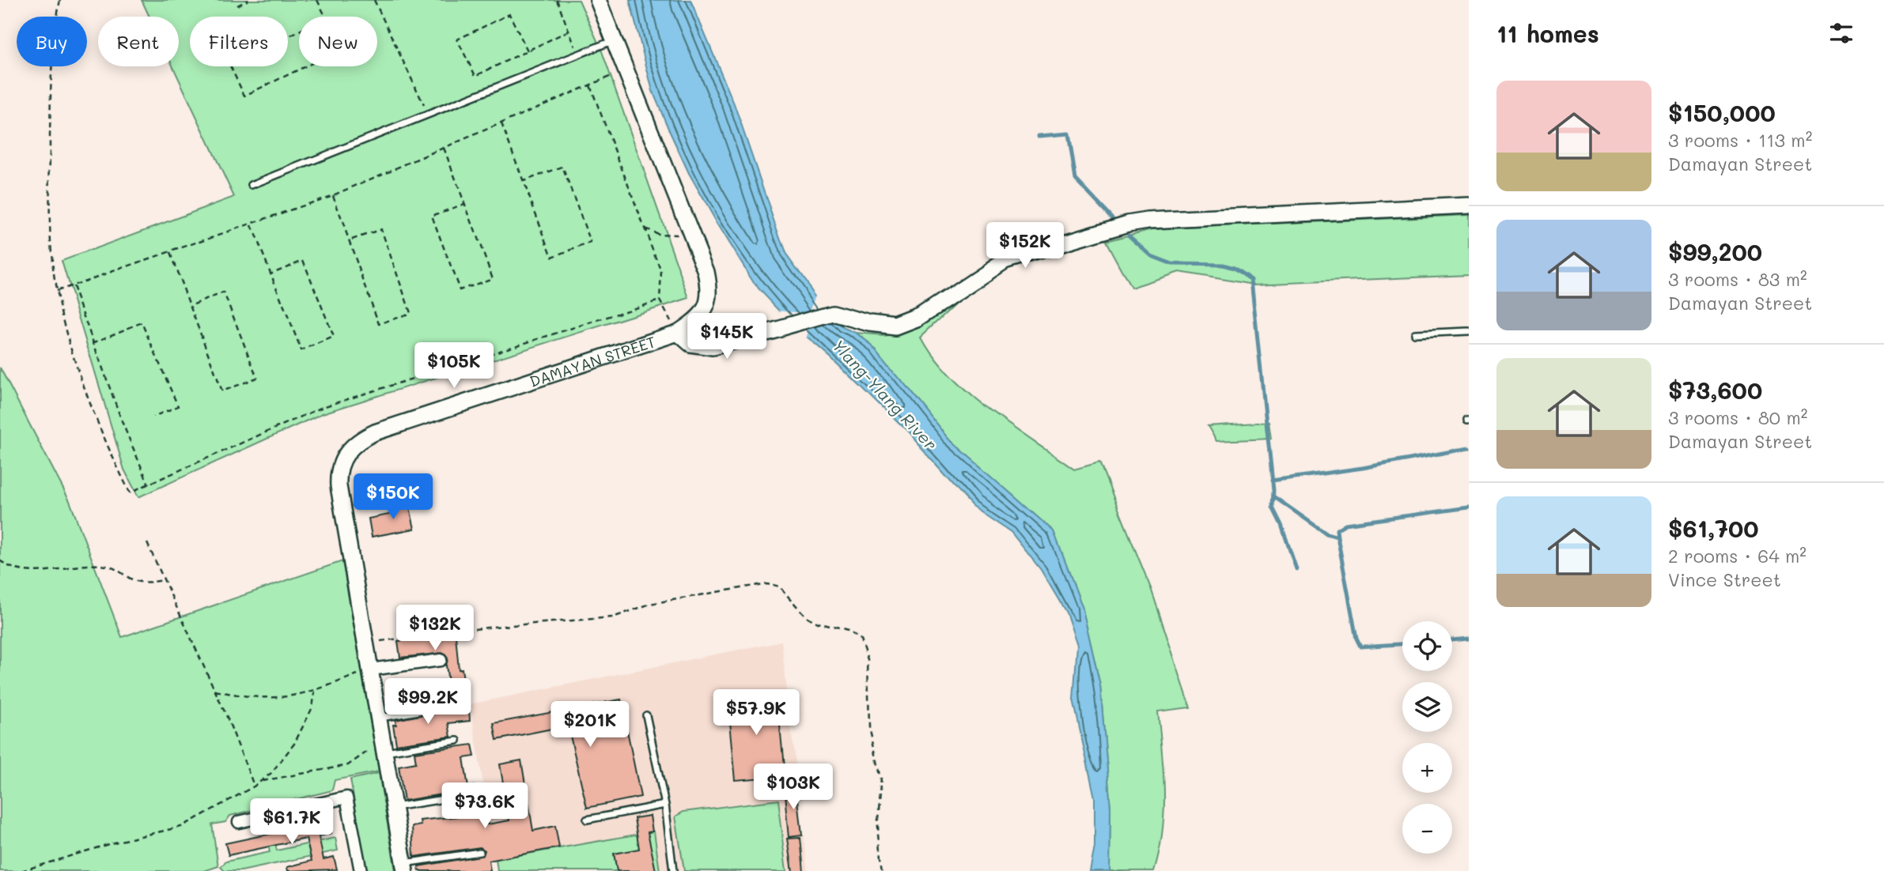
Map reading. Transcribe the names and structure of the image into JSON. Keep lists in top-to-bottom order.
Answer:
{
  "streets": {
    "street": ["DAMAYAN STREET"]
  },
  "water": ["Ylang-Ylang River"],
  "page": {
    "heading": "11 homes",
    "chip": [
      "Buy",
      "Rent",
      "Filters",
      "New"
    ],
    "list": [
      {
        "name": "$150,000",
        "note": "3 rooms · 113 m² · Damayan Street"
      },
      {
        "name": "$99,200",
        "note": "3 rooms · 83 m² · Damayan Street"
      },
      {
        "name": "$73,600",
        "note": "3 rooms · 80 m² · Damayan Street"
      },
      {
        "name": "$61,700",
        "note": "2 rooms · 64 m² · Vince Street"
      }
    ],
    "price": [
      "$152K",
      "$145K",
      "$105K",
      "$150K",
      "$132K",
      "$99.2K",
      "$57.9K",
      "$201K",
      "$103K",
      "$73.6K",
      "$61.7K"
    ],
    "map_buttons": ["+", "−"]
  }
}
